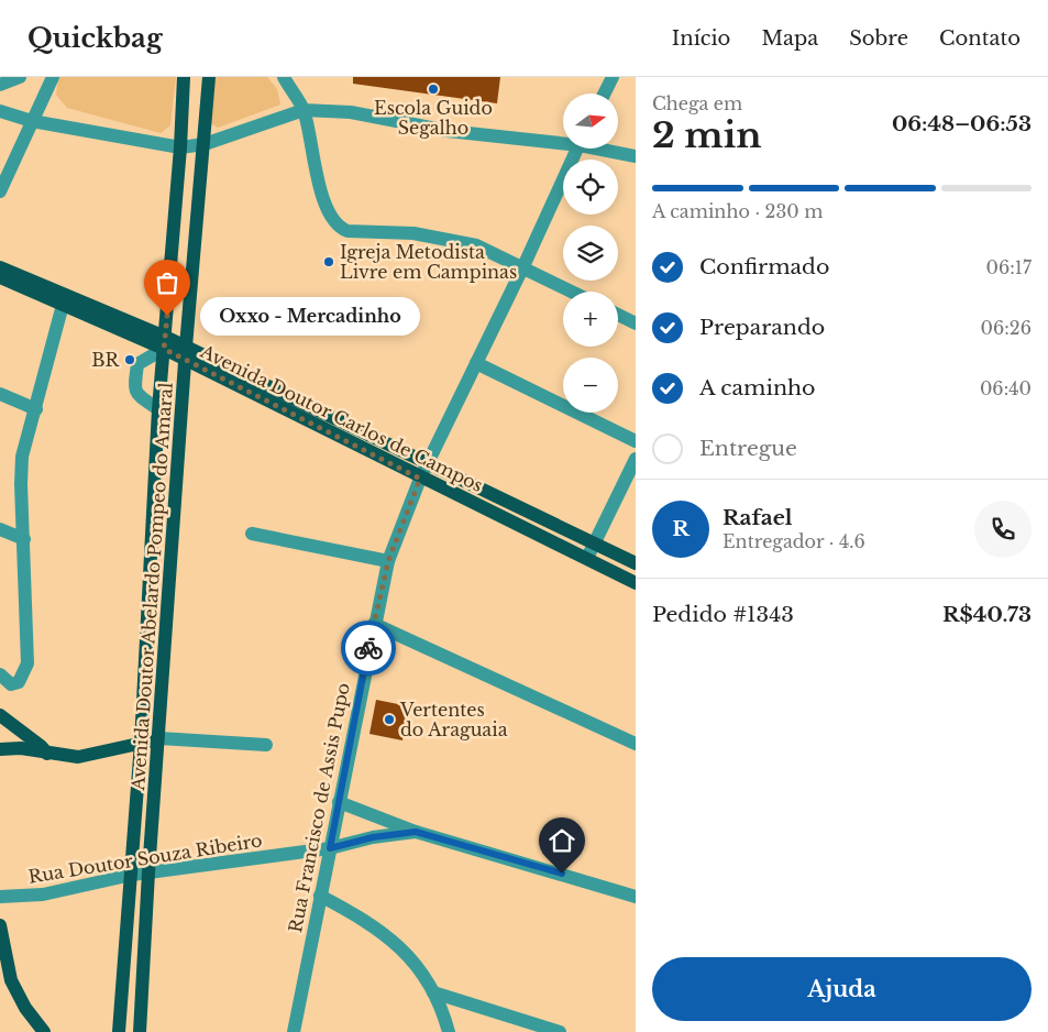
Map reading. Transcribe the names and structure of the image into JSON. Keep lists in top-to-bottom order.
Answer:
{
  "streets": {
    "main road": ["Avenida Doutor Carlos de Campos", "Avenida Doutor Abelardo Pompeo do Amaral"],
    "street": ["Rua Francisco de Assis Pupo", "Rua Doutor Souza Ribeiro"]
  },
  "crossings": [
    ["Avenida Doutor Carlos de Campos", "Avenida Doutor Abelardo Pompeo do Amaral"],
    ["Avenida Doutor Carlos de Campos", "Rua Francisco de Assis Pupo"],
    ["Avenida Doutor Abelardo Pompeo do Amaral", "Rua Doutor Souza Ribeiro"],
    ["Rua Francisco de Assis Pupo", "Rua Doutor Souza Ribeiro"]
  ],
  "places": [
    "Escola Guido Segalho",
    "Igreja Metodista Livre em Campinas",
    "Oxxo - Mercadinho",
    "BR",
    "Vertentes do Araguaia"
  ],
  "north": "right",
  "page": {
    "header": "Quickbag",
    "nav": [
      "Início",
      "Mapa",
      "Sobre",
      "Contato"
    ],
    "heading": ["2 min", "Chega em", "06:48–06:53"],
    "panel": [
      "Rafael",
      "Entregador · 4.6",
      "Pedido #1343",
      "R$40.73"
    ],
    "map_buttons": ["+", "−"],
    "bar": "A caminho · 230 m",
    "list": [
      ["Confirmado", "06:17"],
      ["Preparando", "06:26"],
      ["A caminho", "06:40"],
      "Entregue"
    ],
    "bubble": "Oxxo - Mercadinho",
    "round": "R",
    "buttons": "Ajuda"
  }
}
